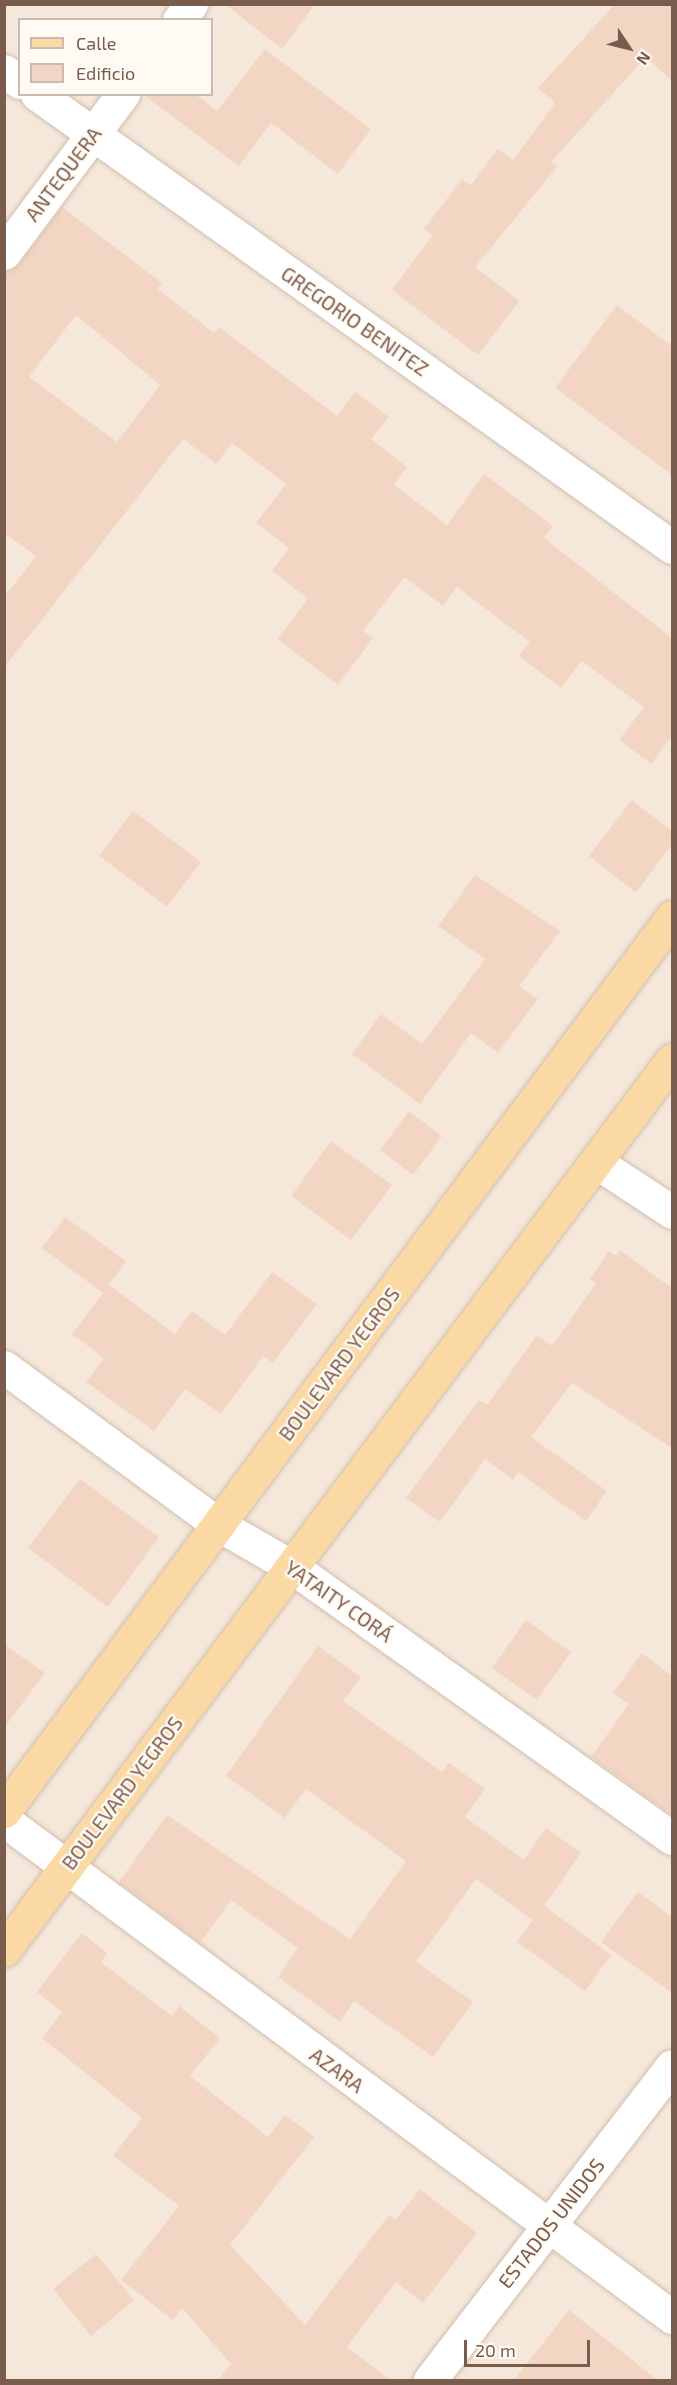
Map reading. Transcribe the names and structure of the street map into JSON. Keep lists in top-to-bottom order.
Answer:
{
  "streets": {
    "main road": ["BOULEVARD YEGROS"],
    "street": [
      "ANTEQUERA",
      "GREGORIO BENITEZ",
      "YATAITY CORÁ",
      "AZARA",
      "ESTADOS UNIDOS"
    ]
  },
  "crossings": [
    ["ANTEQUERA", "GREGORIO BENITEZ"],
    ["BOULEVARD YEGROS", "YATAITY CORÁ"],
    ["BOULEVARD YEGROS", "AZARA"],
    ["AZARA", "ESTADOS UNIDOS"]
  ],
  "legend": ["Calle", "Edificio"],
  "scale_bar": "20 m",
  "north": "bottom right"
}
